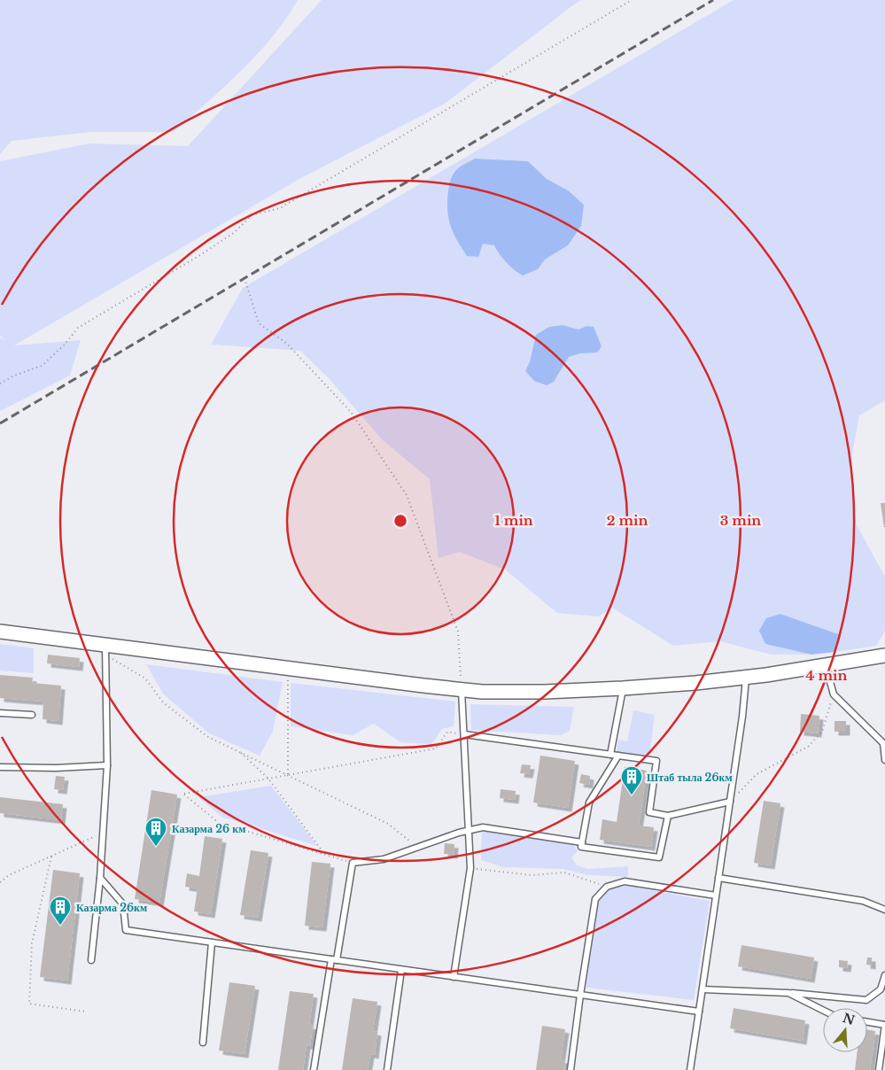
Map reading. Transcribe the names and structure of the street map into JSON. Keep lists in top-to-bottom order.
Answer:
{
  "places": {
    "building": ["Штаб тыла 26км", "Казарма 26 км", "Казарма 26км"]
  },
  "north": "top",
  "rings": [
    "1 min",
    "2 min",
    "3 min",
    "4 min"
  ]
}
